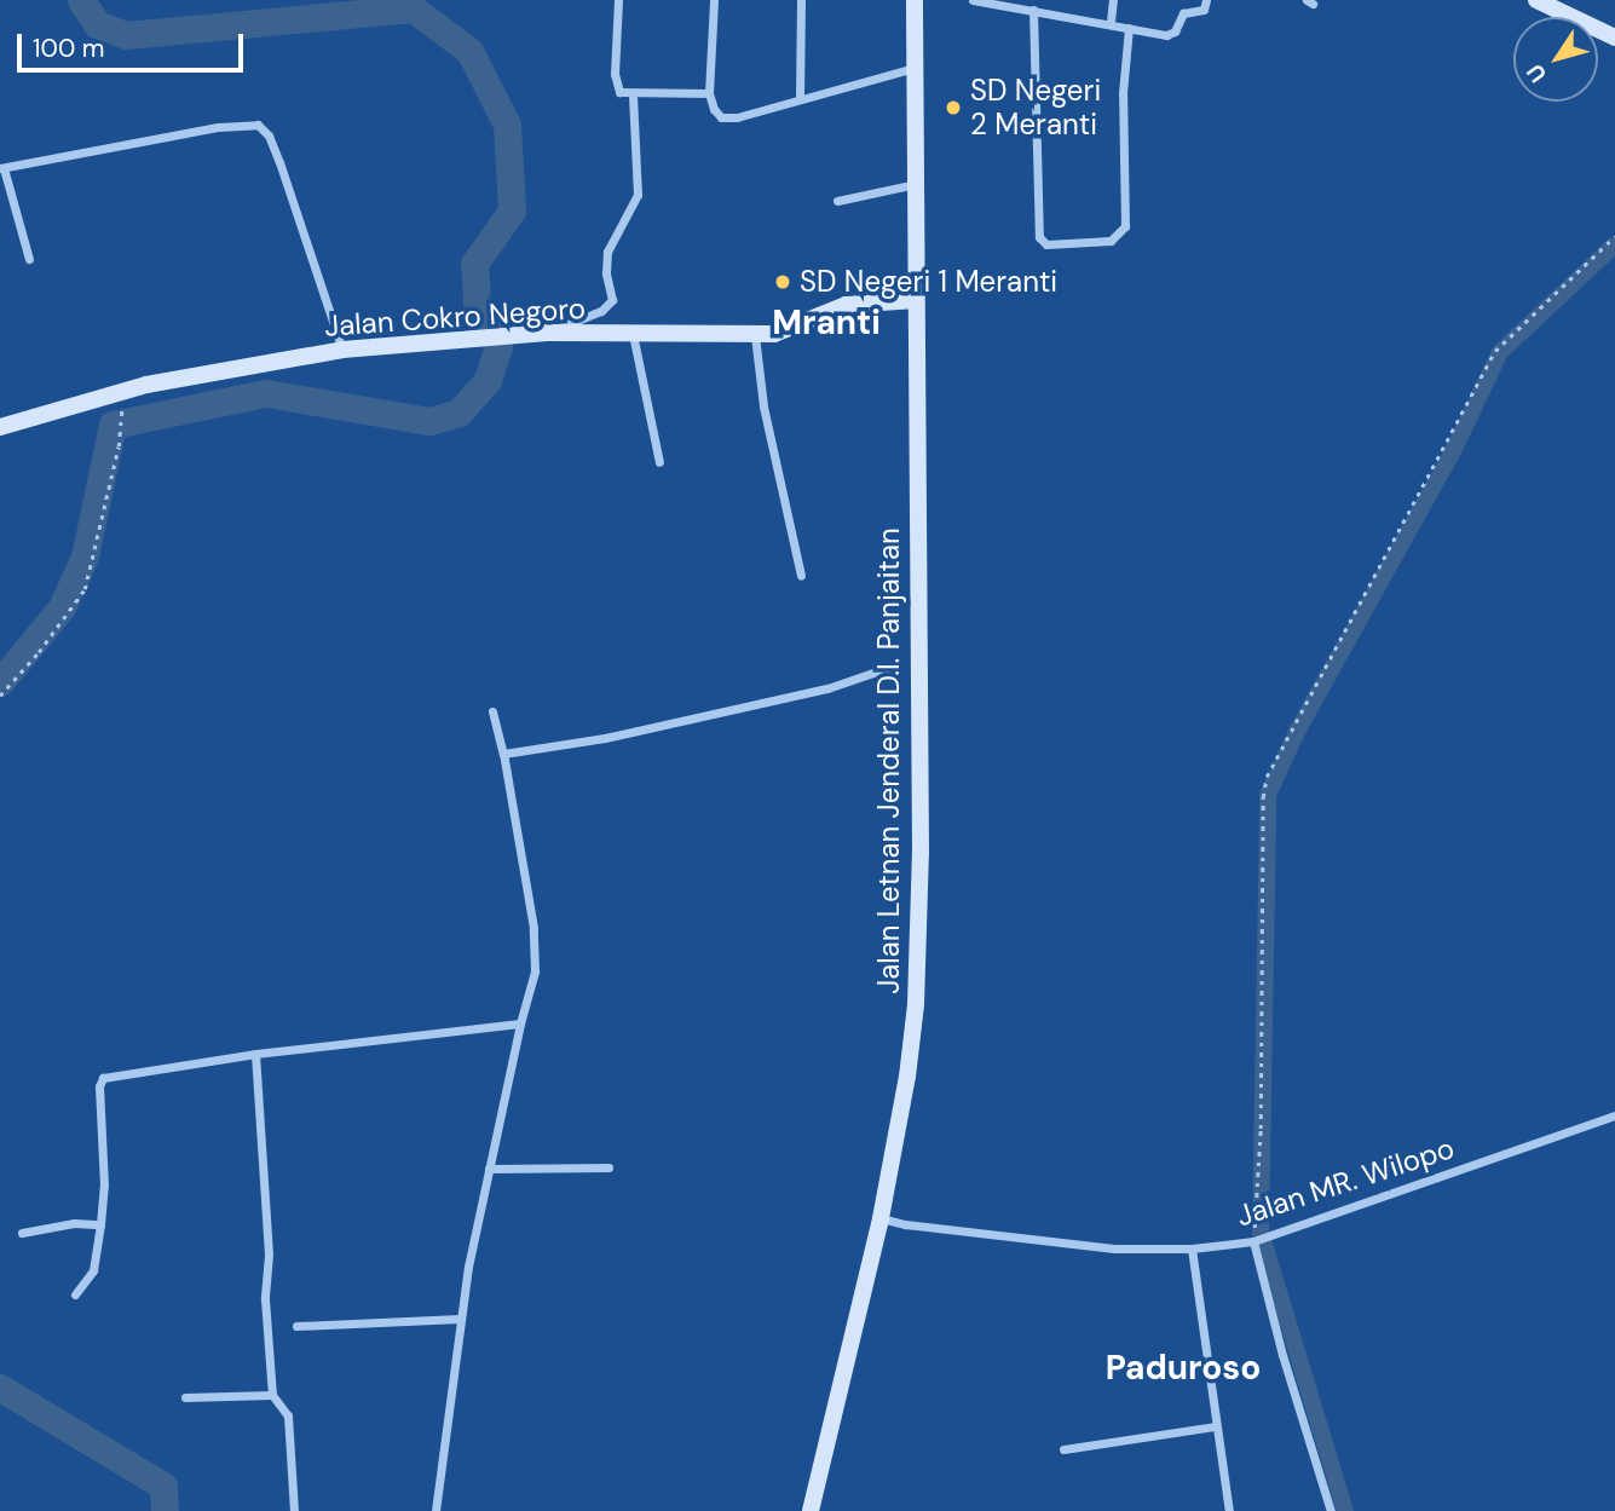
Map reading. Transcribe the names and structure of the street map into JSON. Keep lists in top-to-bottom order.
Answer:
{
  "streets": {
    "street": ["Jalan Cokro Negoro", "Jalan Letnan Jenderal D.I. Panjaitan", "Jalan MR. Wilopo"]
  },
  "crossings": [
    ["Jalan Cokro Negoro", "Jalan Letnan Jenderal D.I. Panjaitan"],
    ["Jalan Letnan Jenderal D.I. Panjaitan", "Jalan MR. Wilopo"]
  ],
  "districts": ["Mranti", "Paduroso"],
  "places": ["SD Negeri 2 Meranti", "SD Negeri 1 Meranti"],
  "scale_bar": "100 m",
  "north": "bottom left"
}
